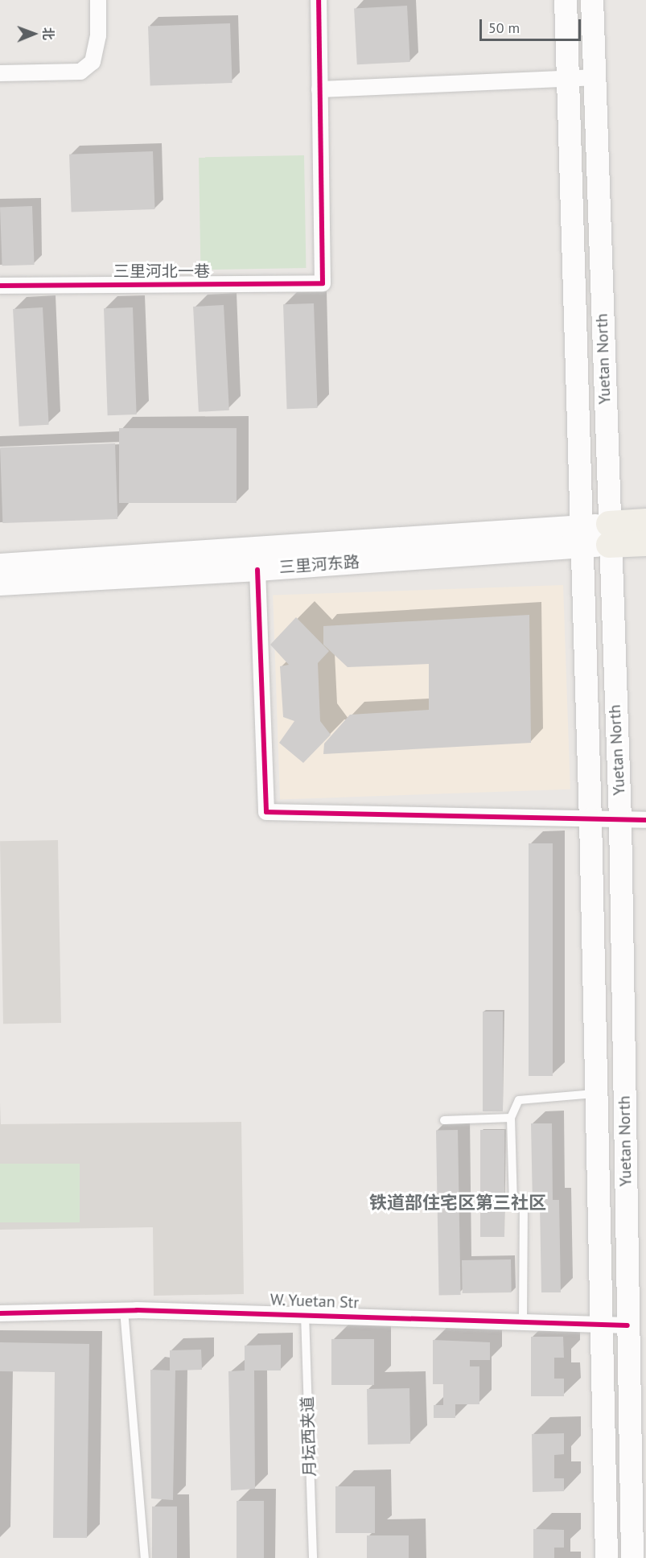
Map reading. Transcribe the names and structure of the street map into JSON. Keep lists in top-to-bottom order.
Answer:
{
  "streets": {
    "main road": ["Yuetan North", "三里河东路"],
    "street": ["三里河北一巷", "W. Yuetan Str"],
    "lane": ["月坛西夹道"]
  },
  "crossings": [
    ["Yuetan North", "三里河东路"],
    ["Yuetan North", "W. Yuetan Str"],
    ["W. Yuetan Str", "月坛西夹道"]
  ],
  "districts": ["铁道部住宅区第三社区"],
  "scale_bar": "50 m",
  "north": "right"
}
